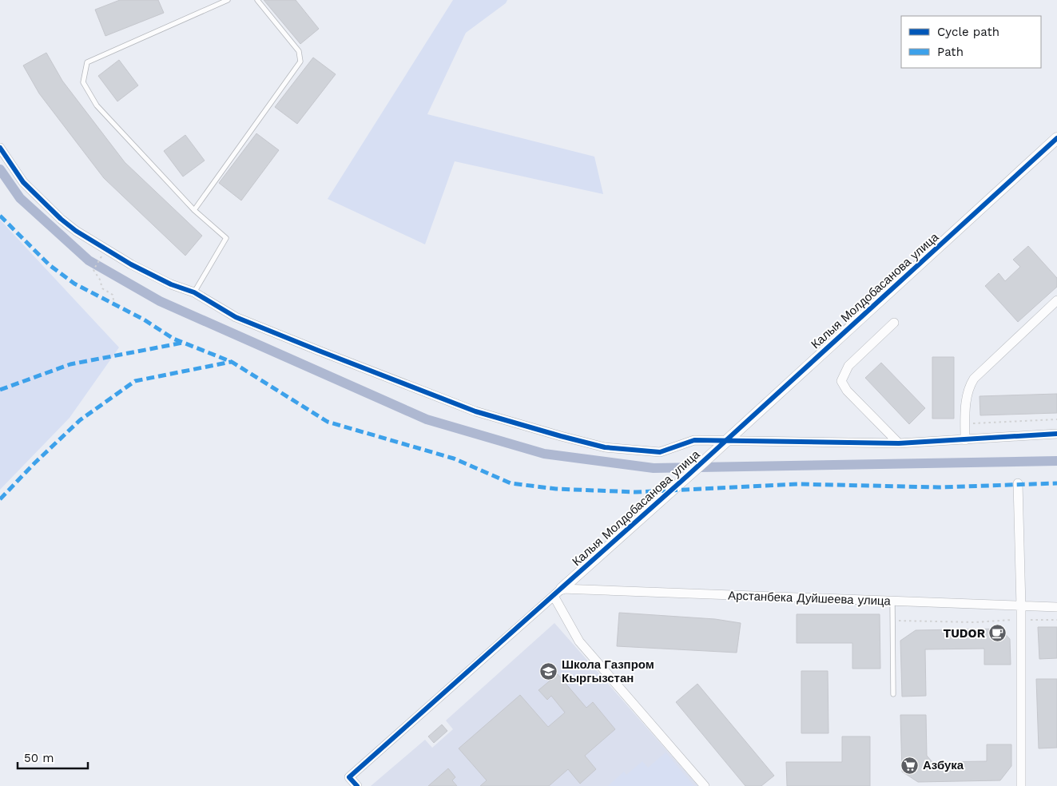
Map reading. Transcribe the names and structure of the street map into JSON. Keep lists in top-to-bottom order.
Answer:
{
  "streets": {
    "street": ["Калыя Молдобасанова улица", "Арстанбека Дуйшеева улица"]
  },
  "crossings": [
    ["Калыя Молдобасанова улица", "Арстанбека Дуйшеева улица"]
  ],
  "places": {
    "cafe": ["TUDOR"],
    "school or university": ["Школа Газпром Кыргызстан"],
    "supermarket": ["Азбука"]
  },
  "legend": ["Cycle path", "Path"],
  "scale_bar": "50 m"
}
